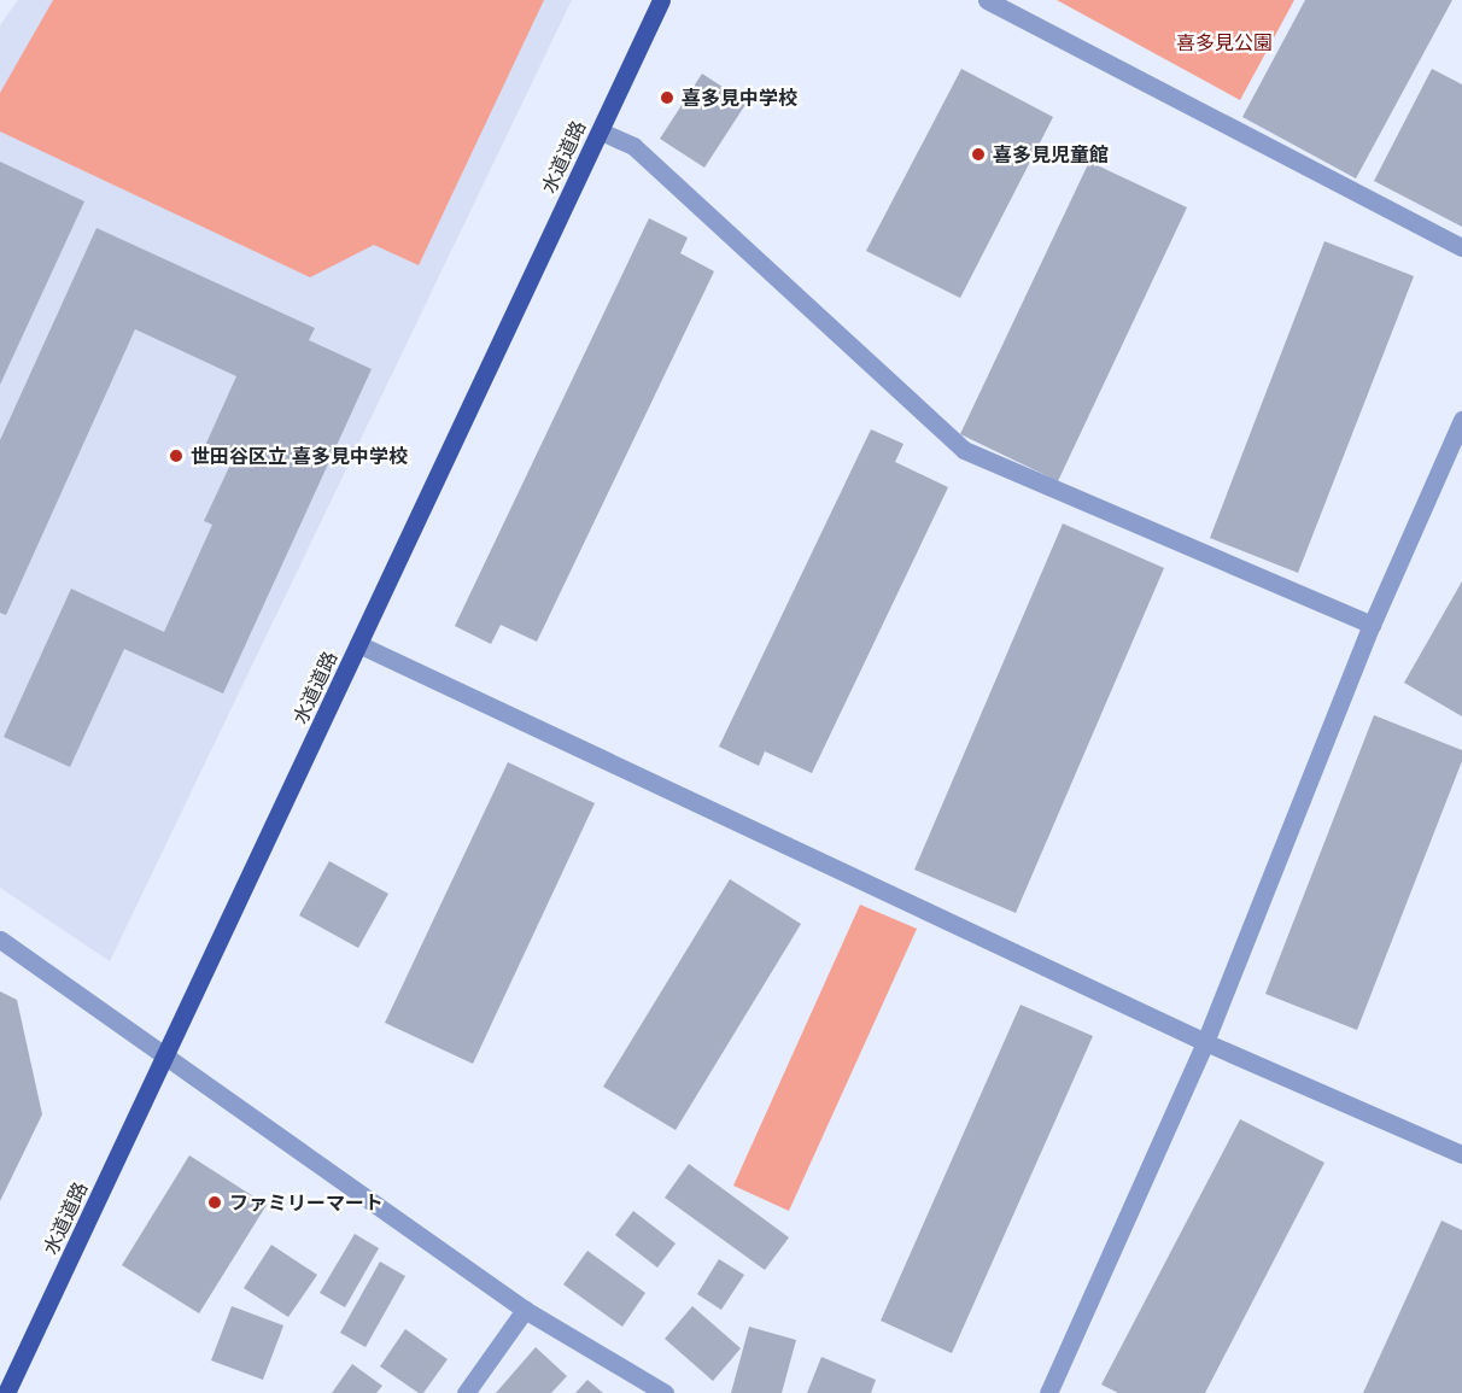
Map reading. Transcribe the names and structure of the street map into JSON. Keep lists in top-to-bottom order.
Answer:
{
  "streets": {
    "main road": ["水道道路"]
  },
  "parks": ["喜多見公園"],
  "places": [
    "喜多見中学校",
    "喜多見児童館",
    "世田谷区立 喜多見中学校",
    "ファミリーマート"
  ]
}
